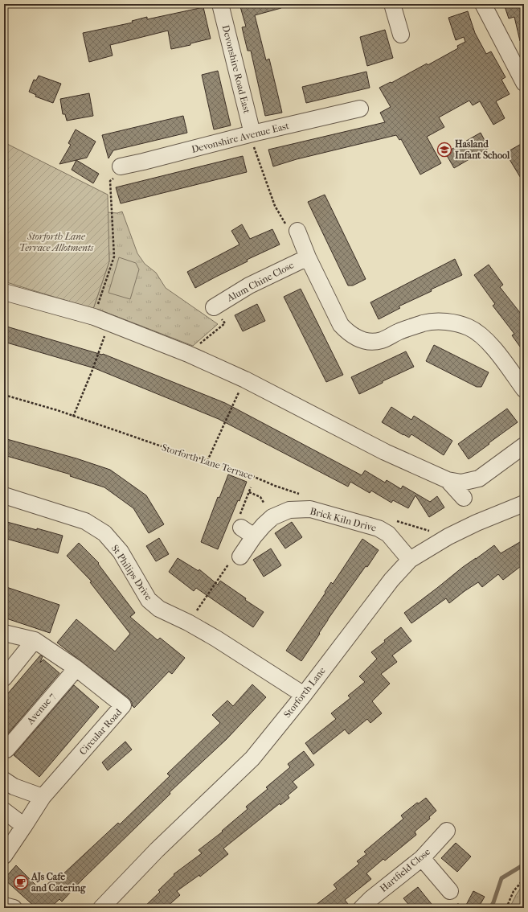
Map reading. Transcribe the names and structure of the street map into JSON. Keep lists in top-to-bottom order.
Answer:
{
  "streets": {
    "street": [
      "Devonshire Road East",
      "Devonshire Avenue East",
      "Alum Chine Close",
      "Brick Kiln Drive",
      "St Philips Drive",
      "Storforth Lane",
      "Avenue 7",
      "Circular Road",
      "Hartfield Close"
    ],
    "path": ["Storforth Lane Terrace"]
  },
  "crossings": [
    ["Devonshire Road East", "Devonshire Avenue East"],
    ["Brick Kiln Drive", "Storforth Lane"],
    ["St Philips Drive", "Storforth Lane"],
    ["Avenue 7", "Circular Road"]
  ],
  "parks": ["Storforth Lane Terrace Allotments"],
  "places": {
    "school or university": ["Hasland Infant School"],
    "cafe": ["AJs Cafe and Catering"]
  }
}
